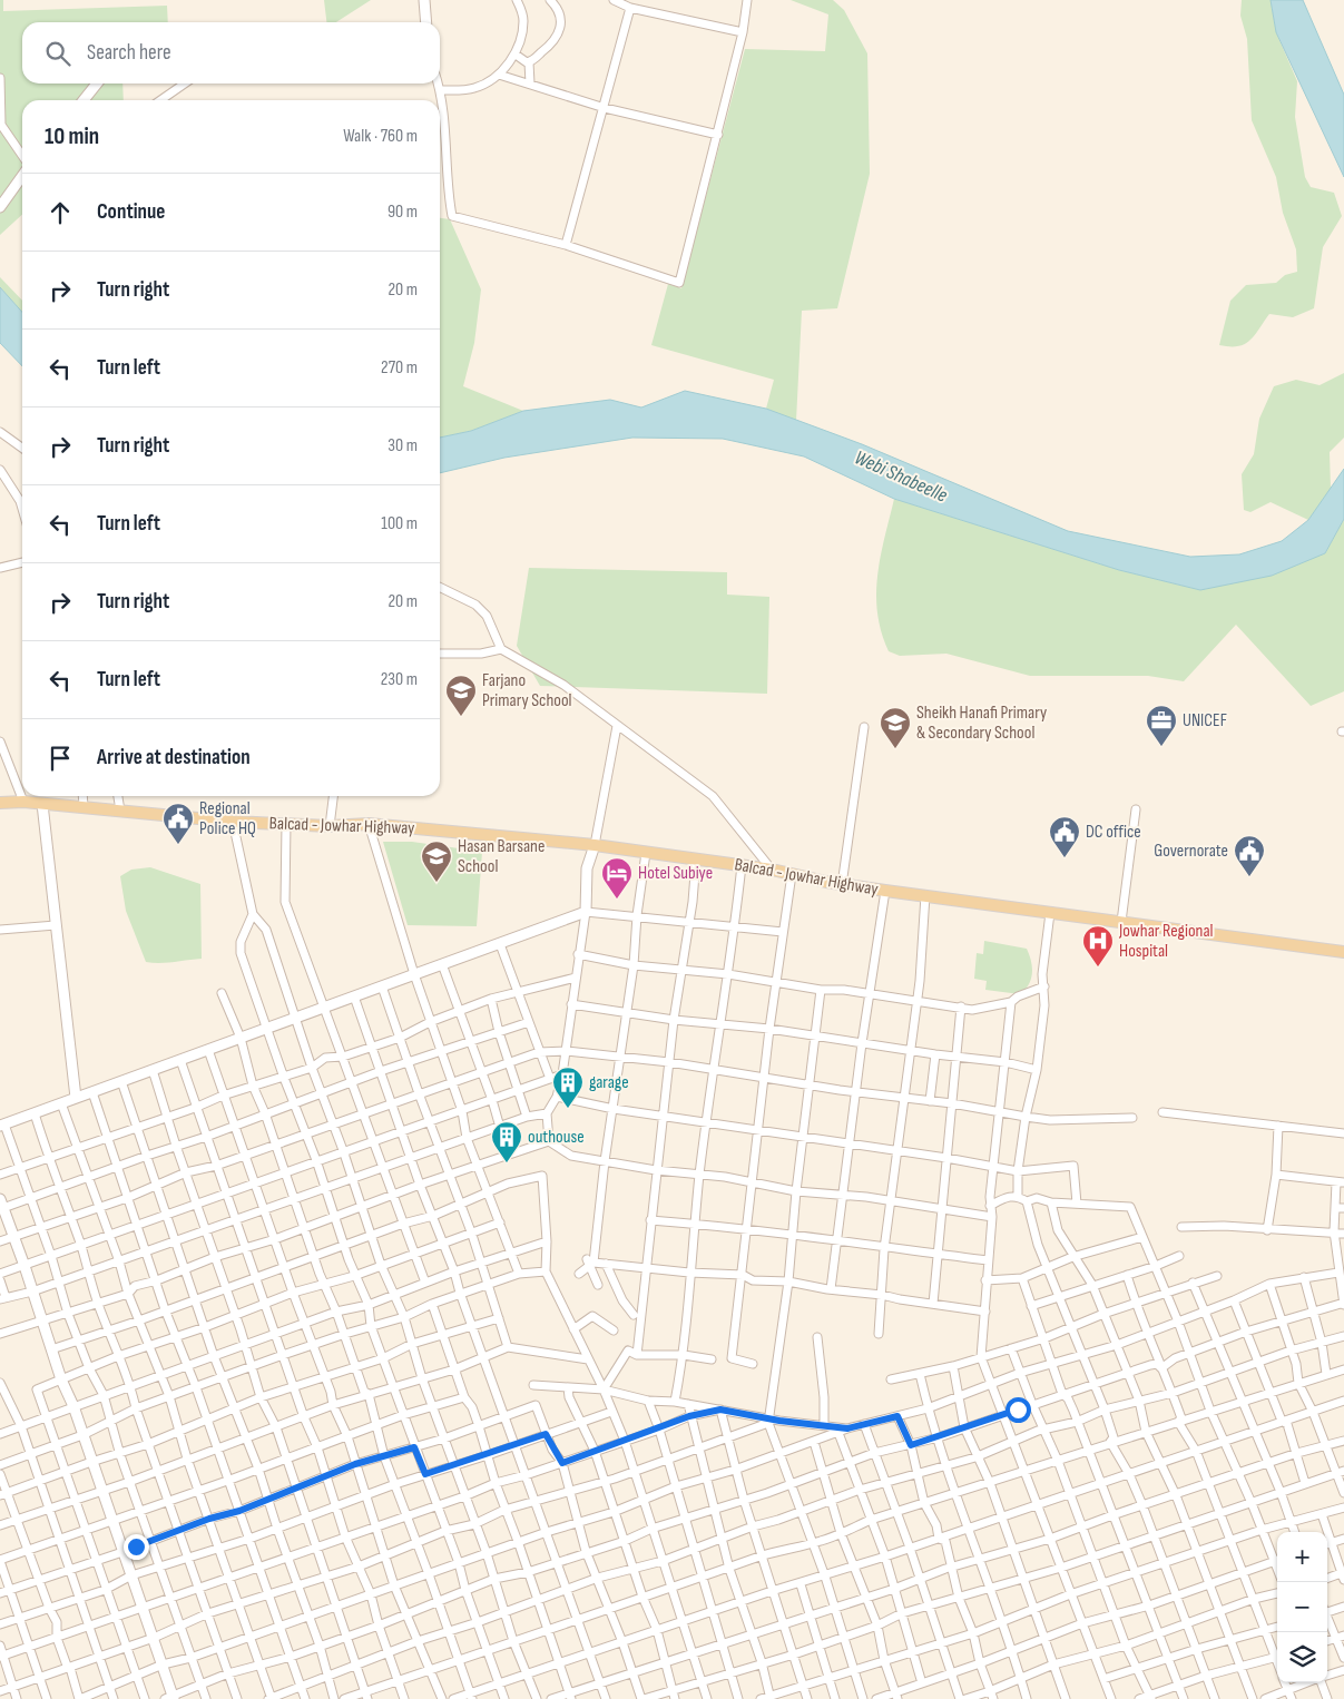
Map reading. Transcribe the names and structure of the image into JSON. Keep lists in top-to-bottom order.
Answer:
{
  "streets": {
    "main road": ["Balcad - Jowhar Highway"]
  },
  "water": ["Webi Shabeelle"],
  "places": {
    "school or university": ["Farjano Primary School", "Sheikh Hanafi Primary & Secondary School", "Hasan Barsane School"],
    "office": ["UNICEF"],
    "public building": ["Regional Police HQ", "DC office", "Governorate"],
    "hotel": ["Hotel Subiye"],
    "hospital": ["Jowhar Regional Hospital"],
    "building": ["garage", "outhouse"]
  },
  "page": {
    "search": "Search here",
    "heading": ["10 min", "Walk · 760 m"],
    "list": [
      ["Continue", "90 m"],
      ["Turn right", "20 m"],
      ["Turn left", "270 m"],
      ["Turn right", "30 m"],
      ["Turn left", "100 m"],
      ["Turn right", "20 m"],
      ["Turn left", "230 m"],
      "Arrive at destination"
    ],
    "map_buttons": ["+", "−"]
  }
}
